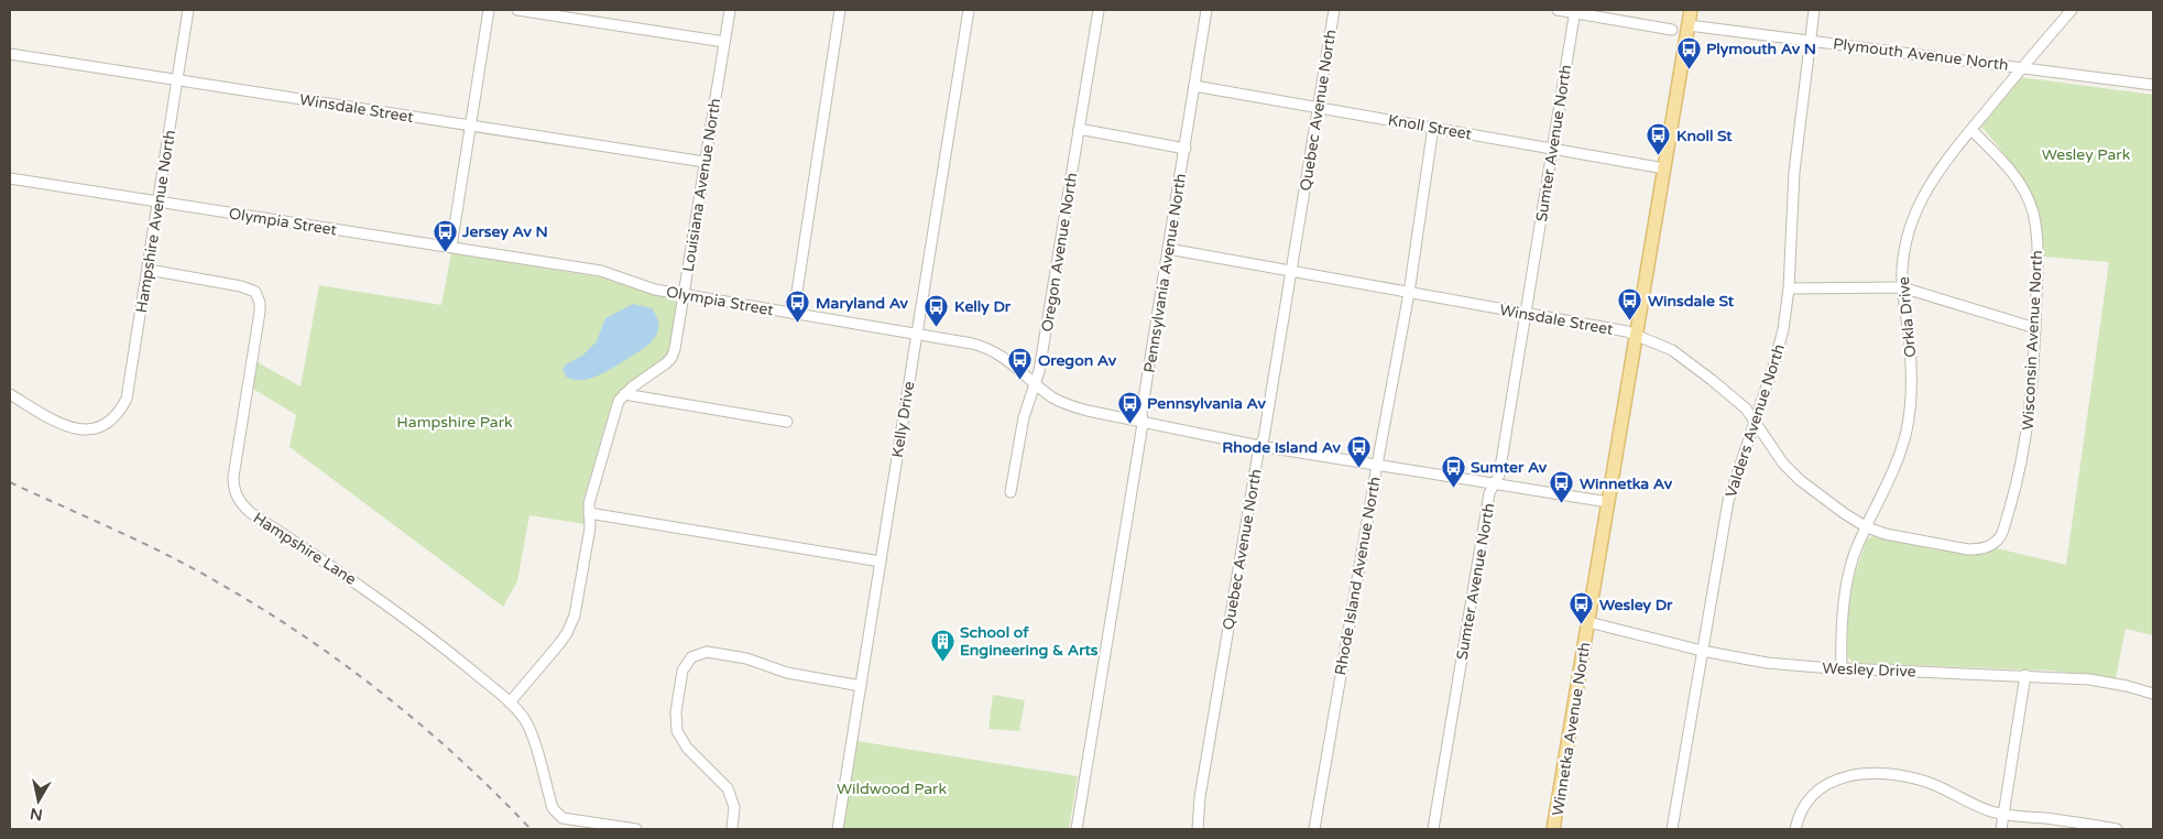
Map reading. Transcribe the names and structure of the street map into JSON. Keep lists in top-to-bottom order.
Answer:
{
  "streets": {
    "main road": ["Winnetka Avenue North"],
    "street": [
      "Plymouth Avenue North",
      "Winsdale Street",
      "Quebec Avenue North",
      "Knoll Street",
      "Sumter Avenue North",
      "Louisiana Avenue North",
      "Hampshire Avenue North",
      "Olympia Street",
      "Oregon Avenue North",
      "Pennsylvania Avenue North",
      "Orkla Drive",
      "Wisconsin Avenue North",
      "Kelly Drive",
      "Valders Avenue North",
      "Hampshire Lane",
      "Rhode Island Avenue North",
      "Wesley Drive"
    ]
  },
  "crossings": [
    ["Plymouth Avenue North", "Orkla Drive"],
    ["Plymouth Avenue North", "Valders Avenue North"],
    ["Plymouth Avenue North", "Winnetka Avenue North"],
    ["Winsdale Street", "Quebec Avenue North"],
    ["Winsdale Street", "Sumter Avenue North"],
    ["Winsdale Street", "Louisiana Avenue North"],
    ["Winsdale Street", "Hampshire Avenue North"],
    ["Winsdale Street", "Pennsylvania Avenue North"],
    ["Winsdale Street", "Orkla Drive"],
    ["Winsdale Street", "Wisconsin Avenue North"],
    ["Winsdale Street", "Valders Avenue North"],
    ["Winsdale Street", "Rhode Island Avenue North"],
    ["Winsdale Street", "Winnetka Avenue North"],
    ["Quebec Avenue North", "Knoll Street"],
    ["Quebec Avenue North", "Olympia Street"],
    ["Knoll Street", "Sumter Avenue North"],
    ["Knoll Street", "Pennsylvania Avenue North"],
    ["Knoll Street", "Rhode Island Avenue North"],
    ["Knoll Street", "Winnetka Avenue North"],
    ["Sumter Avenue North", "Olympia Street"],
    ["Louisiana Avenue North", "Olympia Street"],
    ["Louisiana Avenue North", "Hampshire Lane"],
    ["Hampshire Avenue North", "Olympia Street"],
    ["Hampshire Avenue North", "Hampshire Lane"],
    ["Olympia Street", "Oregon Avenue North"],
    ["Olympia Street", "Pennsylvania Avenue North"],
    ["Olympia Street", "Kelly Drive"],
    ["Olympia Street", "Rhode Island Avenue North"],
    ["Olympia Street", "Winnetka Avenue North"],
    ["Orkla Drive", "Wisconsin Avenue North"],
    ["Orkla Drive", "Wesley Drive"],
    ["Valders Avenue North", "Wesley Drive"],
    ["Wesley Drive", "Winnetka Avenue North"]
  ],
  "parks": ["Wesley Park", "Hampshire Park", "Wildwood Park"],
  "places": {
    "bus stop": [
      "Plymouth Av N",
      "Knoll St",
      "Jersey Av N",
      "Winsdale St",
      "Maryland Av",
      "Kelly Dr",
      "Oregon Av",
      "Pennsylvania Av",
      "Rhode Island Av",
      "Sumter Av",
      "Winnetka Av",
      "Wesley Dr"
    ],
    "building": ["School of Engineering & Arts"]
  },
  "north": "bottom"
}
